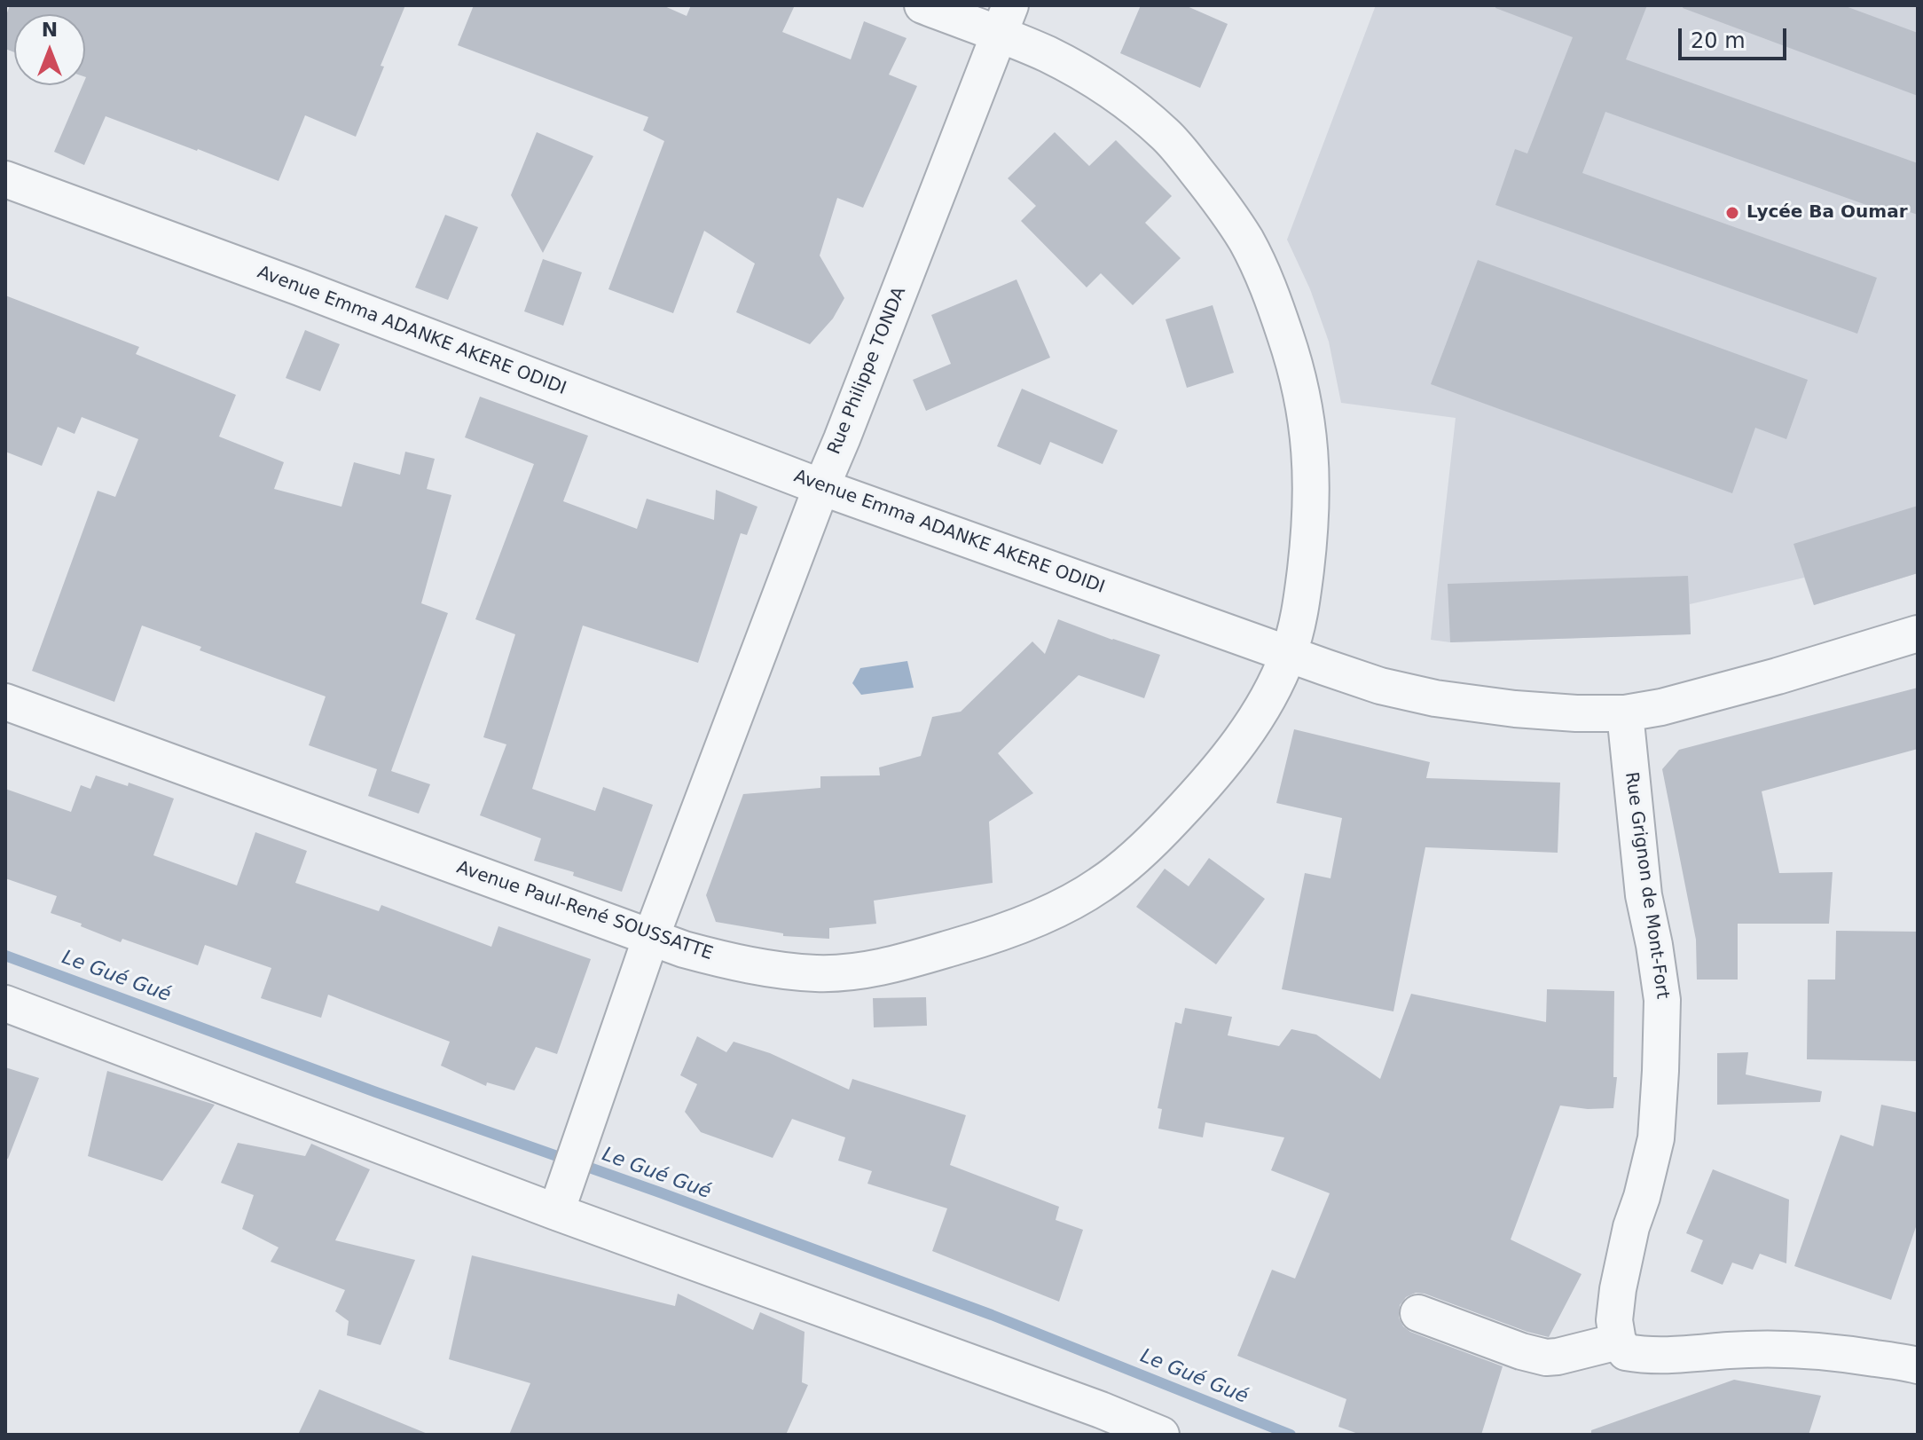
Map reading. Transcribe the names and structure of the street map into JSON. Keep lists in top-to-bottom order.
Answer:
{
  "streets": {
    "street": [
      "Avenue Emma ADANKE AKERE ODIDI",
      "Rue Philippe TONDA",
      "Rue Grignon de Mont-Fort",
      "Avenue Paul-René SOUSSATTE"
    ]
  },
  "crossings": [
    ["Avenue Emma ADANKE AKERE ODIDI", "Rue Philippe TONDA"],
    ["Avenue Emma ADANKE AKERE ODIDI", "Rue Grignon de Mont-Fort"],
    ["Avenue Emma ADANKE AKERE ODIDI", "Avenue Paul-René SOUSSATTE"],
    ["Rue Philippe TONDA", "Avenue Paul-René SOUSSATTE"]
  ],
  "water": ["Le Gué Gué"],
  "places": ["Lycée Ba Oumar"],
  "scale_bar": "20 m",
  "north": "top"
}
